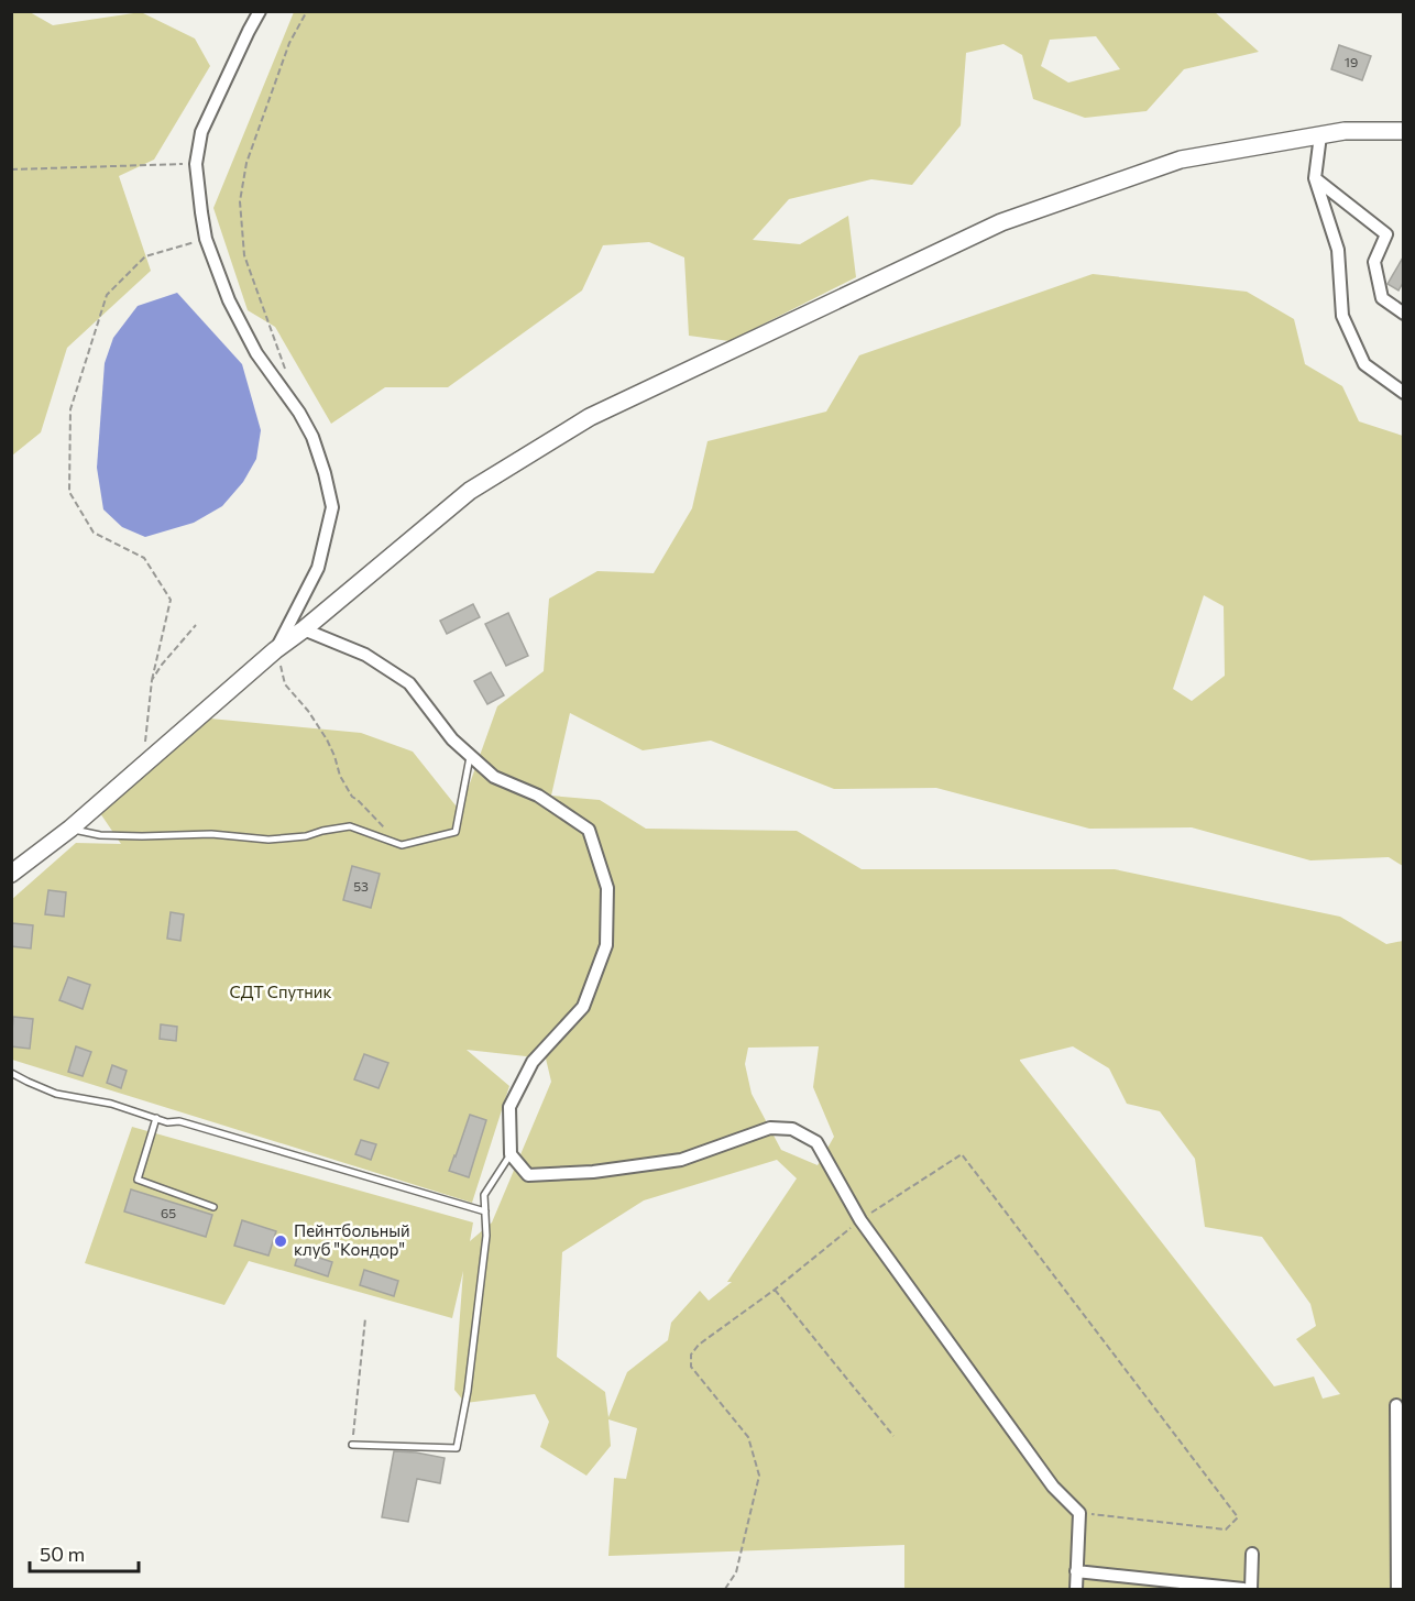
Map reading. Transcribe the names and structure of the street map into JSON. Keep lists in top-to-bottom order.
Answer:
{
  "parks": ["СДТ Спутник"],
  "places": ["Пейнтбольный клуб \"Кондор\""],
  "house_numbers": ["19", "53", "65"],
  "scale_bar": "50 m"
}
